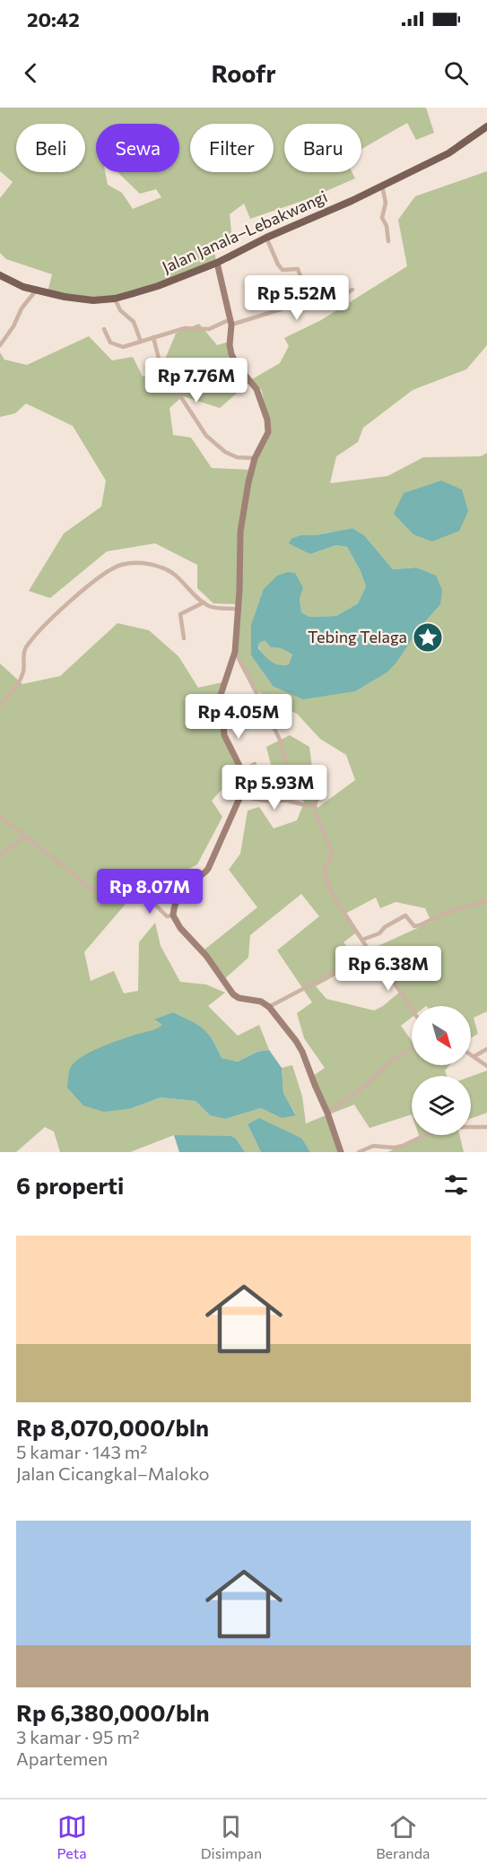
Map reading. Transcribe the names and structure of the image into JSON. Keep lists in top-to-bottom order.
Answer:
{
  "streets": {
    "main road": ["Jalan Janala–Lebakwangi"]
  },
  "places": {
    "place": ["Tebing Telaga"]
  },
  "north": "bottom right",
  "page": {
    "status": "20:42",
    "header": "Roofr",
    "chip": [
      "Beli",
      "Sewa",
      "Filter",
      "Baru"
    ],
    "price": [
      "Rp 5.52M",
      "Rp 7.76M",
      "Rp 4.05M",
      "Rp 5.93M",
      "Rp 8.07M",
      "Rp 6.38M"
    ],
    "heading": "6 properti",
    "list": [
      {
        "name": "Rp 8,070,000/bln",
        "note": "5 kamar · 143 m² · Jalan Cicangkal–Maloko"
      },
      {
        "name": "Rp 6,380,000/bln",
        "note": "3 kamar · 95 m² · Apartemen"
      }
    ],
    "tabs": ["Peta", "Disimpan", "Beranda"]
  }
}
